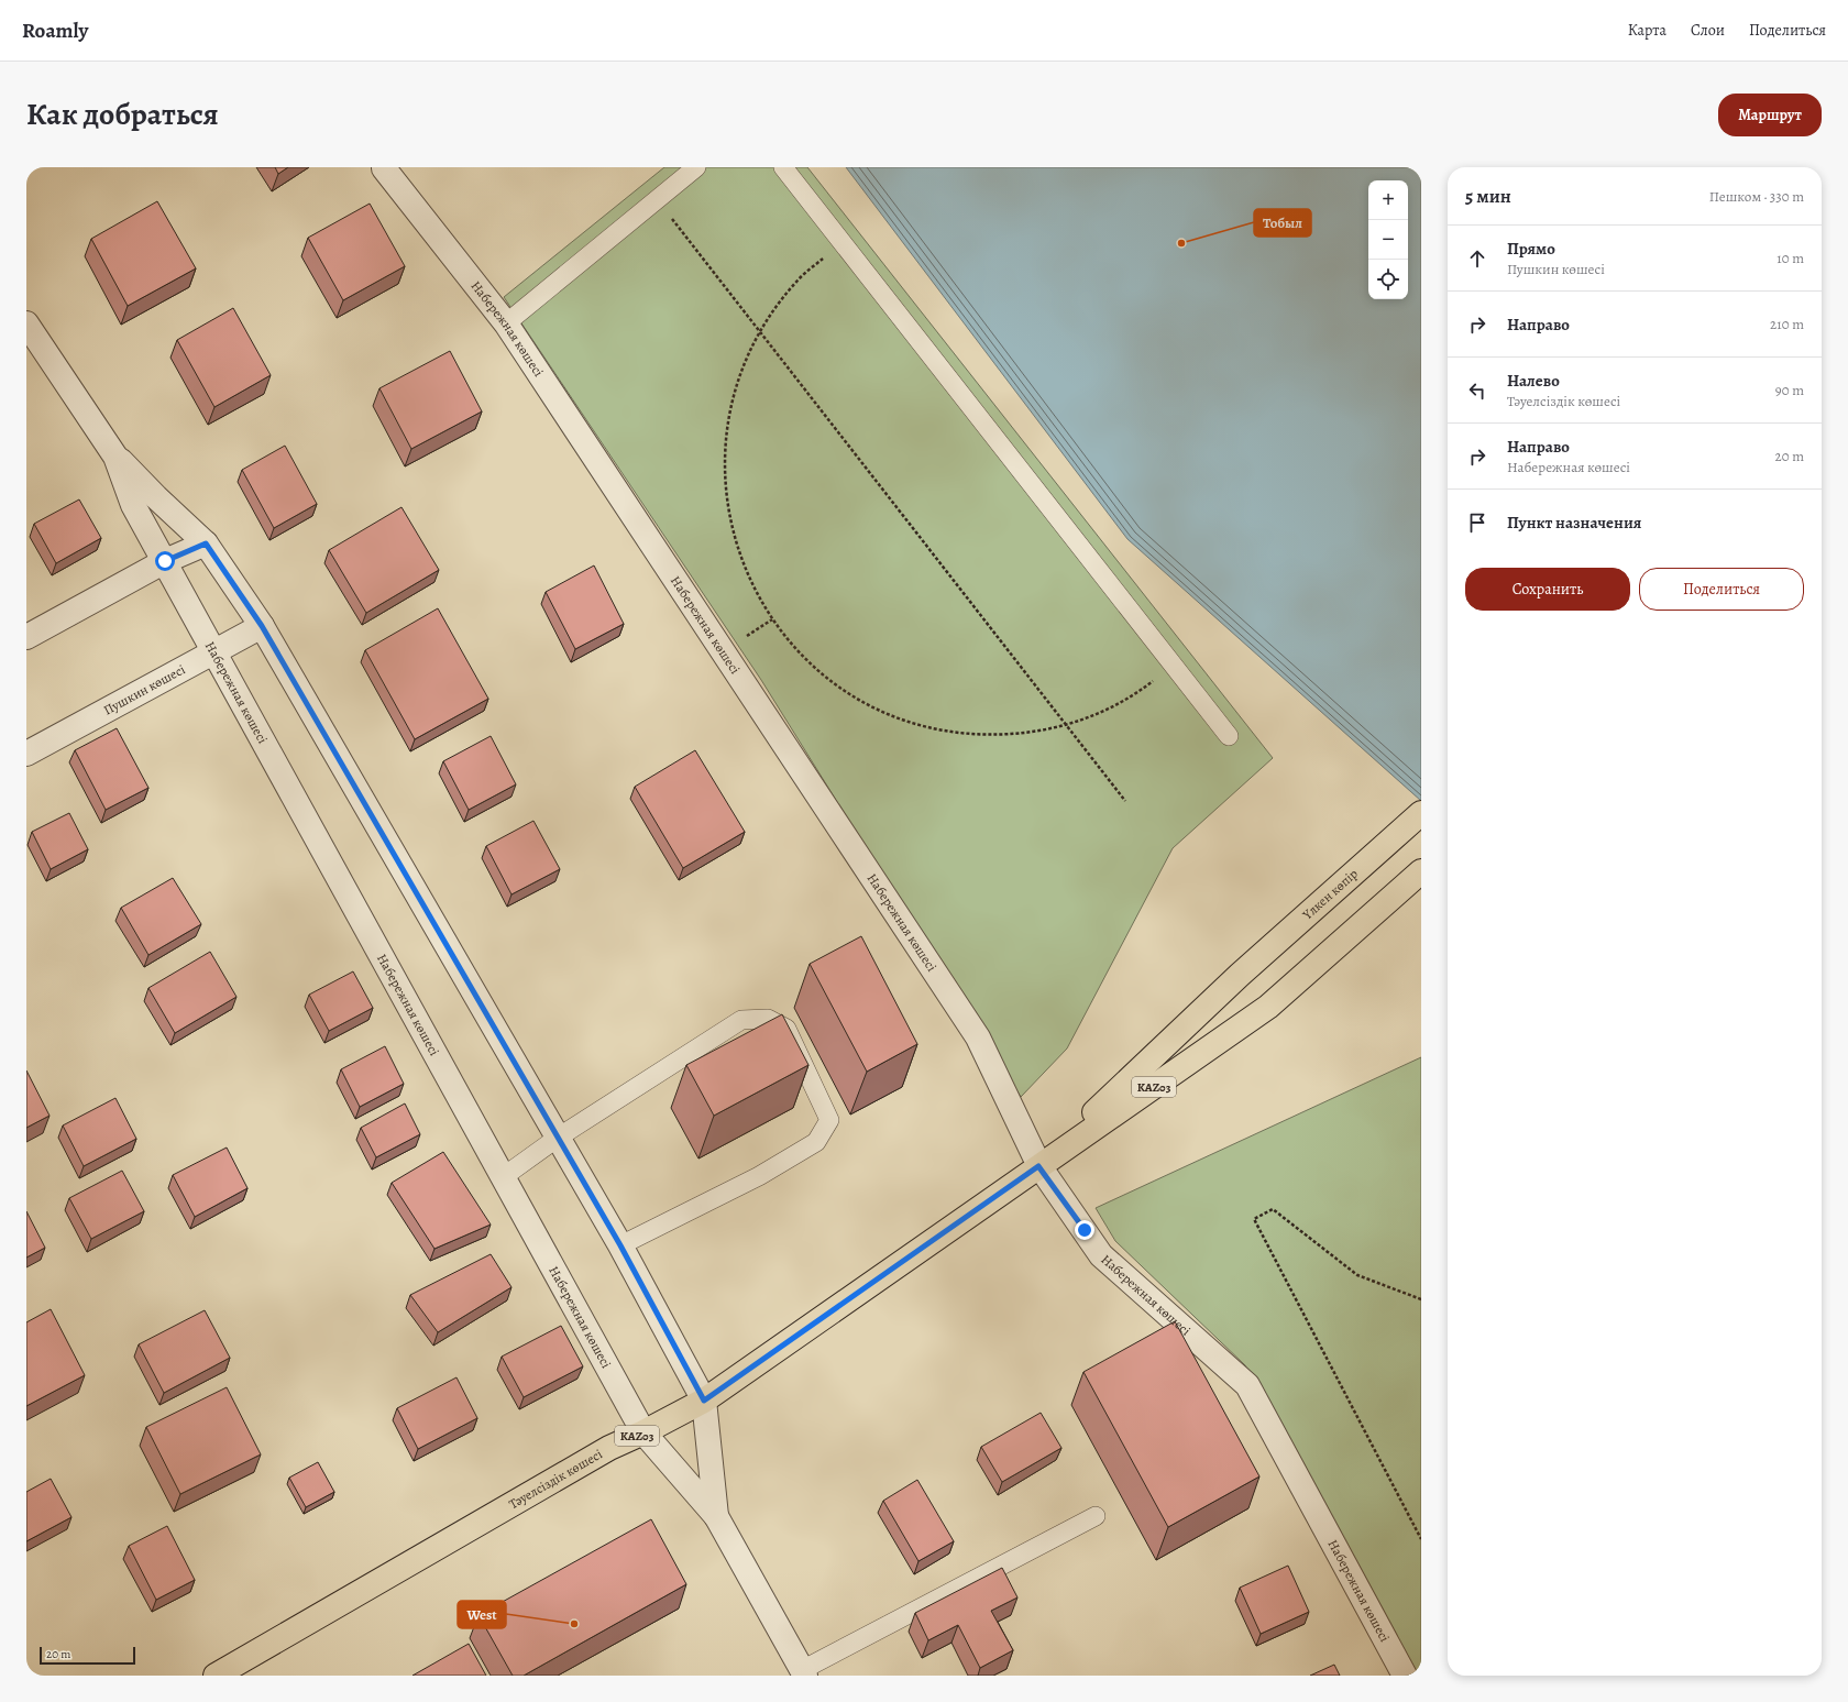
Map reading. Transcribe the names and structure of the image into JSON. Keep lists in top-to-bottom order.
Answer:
{
  "streets": {
    "main road": ["Үлкен көпір", "KАZ03", "Тәуелсіздік көшесі"],
    "street": ["Набережная көшесі", "Пушкин көшесі"]
  },
  "crossings": [
    ["Набережная көшесі", "Пушкин көшесі"],
    ["Набережная көшесі", "Үлкен көпір"],
    ["Набережная көшесі", "KАZ03"],
    ["Набережная көшесі", "Тәуелсіздік көшесі"],
    ["Үлкен көпір", "KАZ03"],
    ["Үлкен көпір", "Тәуелсіздік көшесі"],
    ["KАZ03", "Тәуелсіздік көшесі"]
  ],
  "places": ["Тобыл", "West"],
  "scale_bar": "20 m",
  "page": {
    "header": "Roamly",
    "nav": ["Карта", "Слои", "Поделиться"],
    "title": "Как добраться",
    "buttons": [
      "Маршрут",
      ["Сохранить", "Поделиться"]
    ],
    "heading": ["5 мин", "Пешком · 330 m"],
    "map_buttons": ["+", "−"],
    "list": [
      ["Прямо", "Пушкин көшесі", "10 m"],
      ["Направо", "210 m"],
      ["Налево", "Тәуелсіздік көшесі", "90 m"],
      ["Направо", "Набережная көшесі", "20 m"],
      "Пункт назначения"
    ],
    "scale": "20 m"
  }
}
